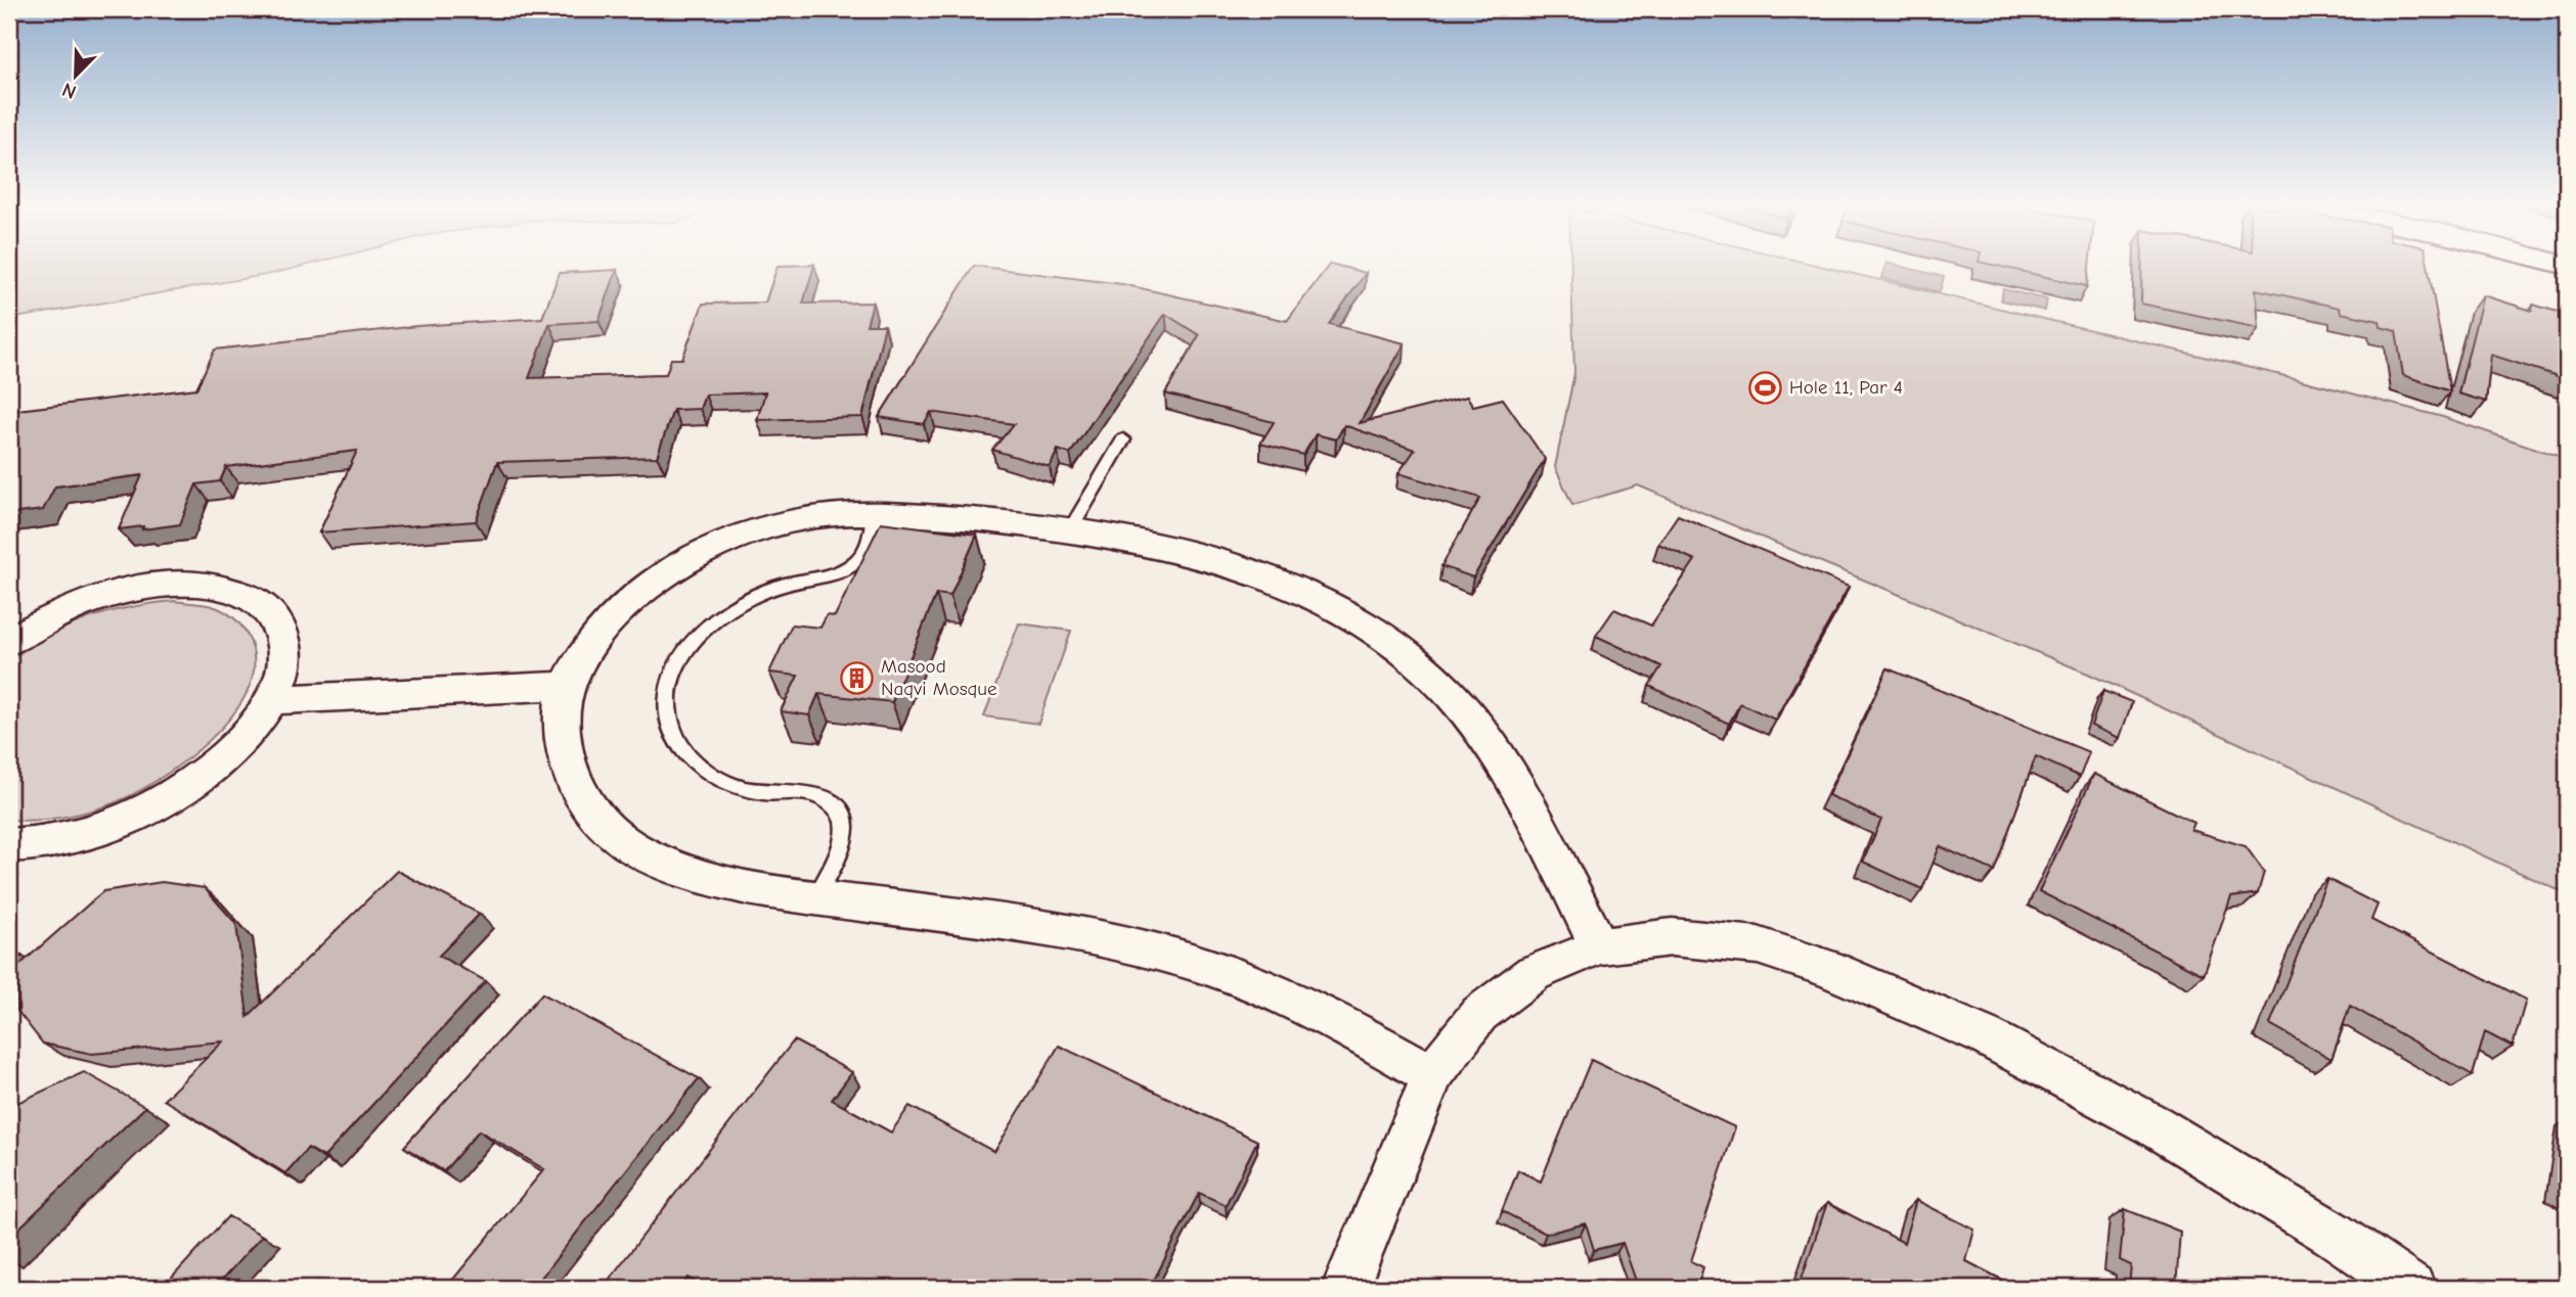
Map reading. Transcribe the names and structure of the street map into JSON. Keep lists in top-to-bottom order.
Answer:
{
  "places": {
    "sports": ["Hole 11, Par 4"],
    "building": ["Masood Naqvi Mosque"]
  },
  "north": "bottom left"
}
